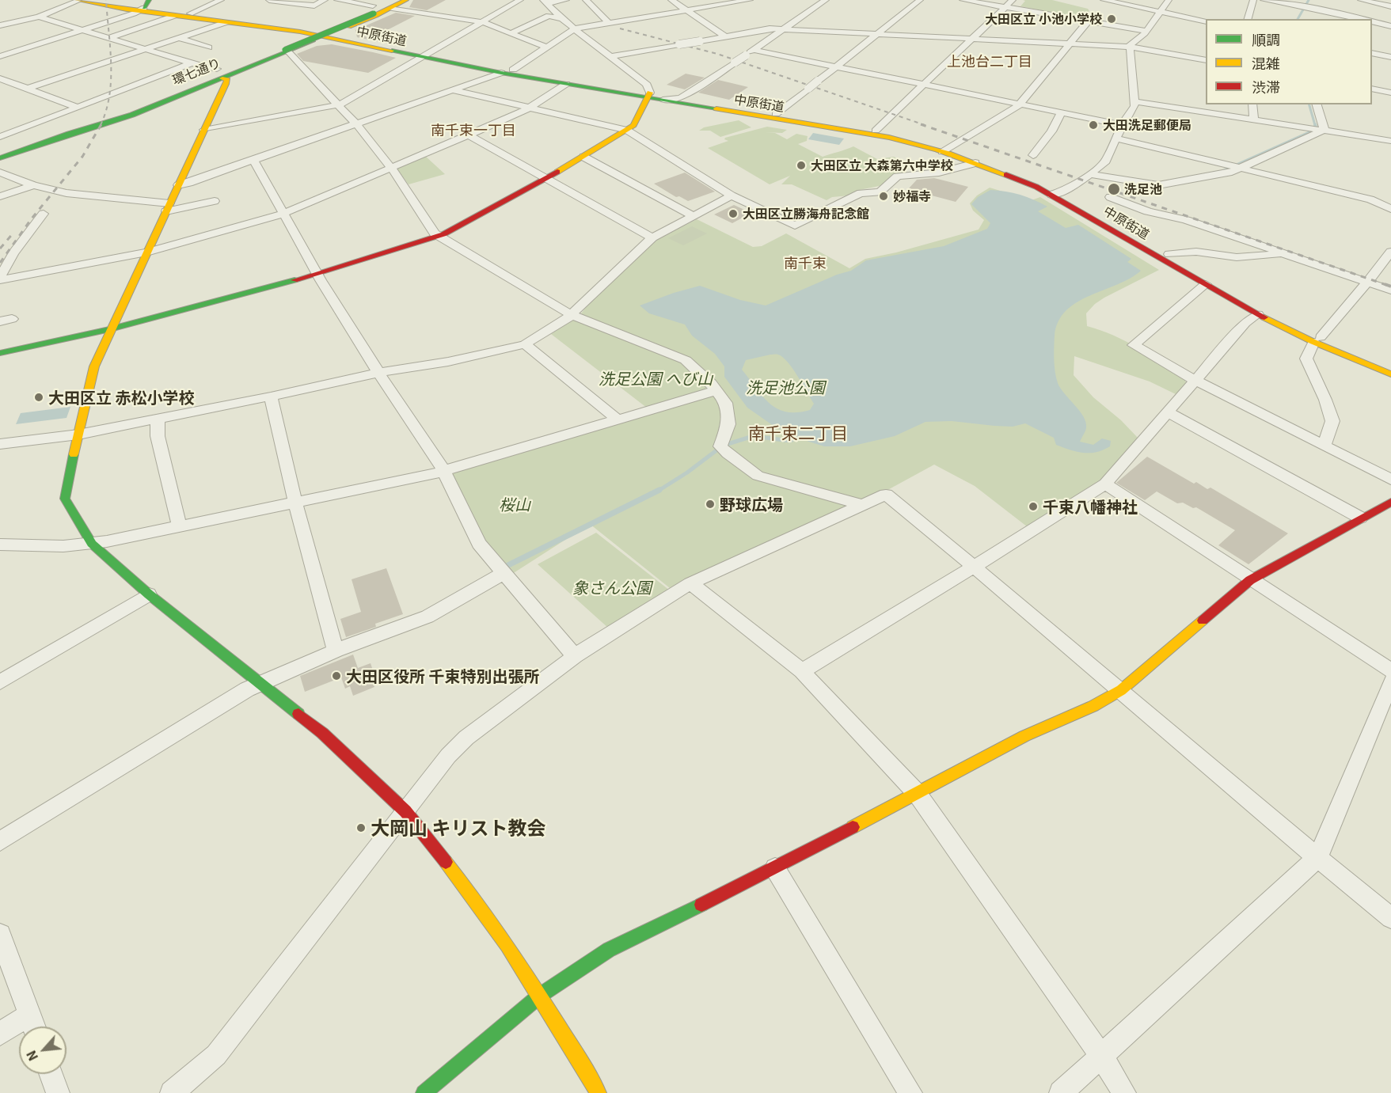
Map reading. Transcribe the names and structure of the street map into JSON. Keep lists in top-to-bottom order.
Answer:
{
  "streets": {
    "main road": ["中原街道", "環七通り"]
  },
  "districts": [
    "上池台二丁目",
    "南千束一丁目",
    "南千束",
    "南千束二丁目"
  ],
  "parks": [
    "洗足公園 へび山",
    "洗足池公園",
    "桜山",
    "象さん公園"
  ],
  "places": [
    "大田区立 小池小学校",
    "大田洗足郵便局",
    "大田区立 大森第六中学校",
    "洗足池",
    "妙福寺",
    "大田区立勝海舟記念館",
    "大田区立 赤松小学校",
    "野球広場",
    "千束八幡神社",
    "大田区役所 千束特別出張所",
    "大岡山 キリスト教会"
  ],
  "legend": ["順調", "混雑", "渋滞"],
  "north": "bottom left"
}
